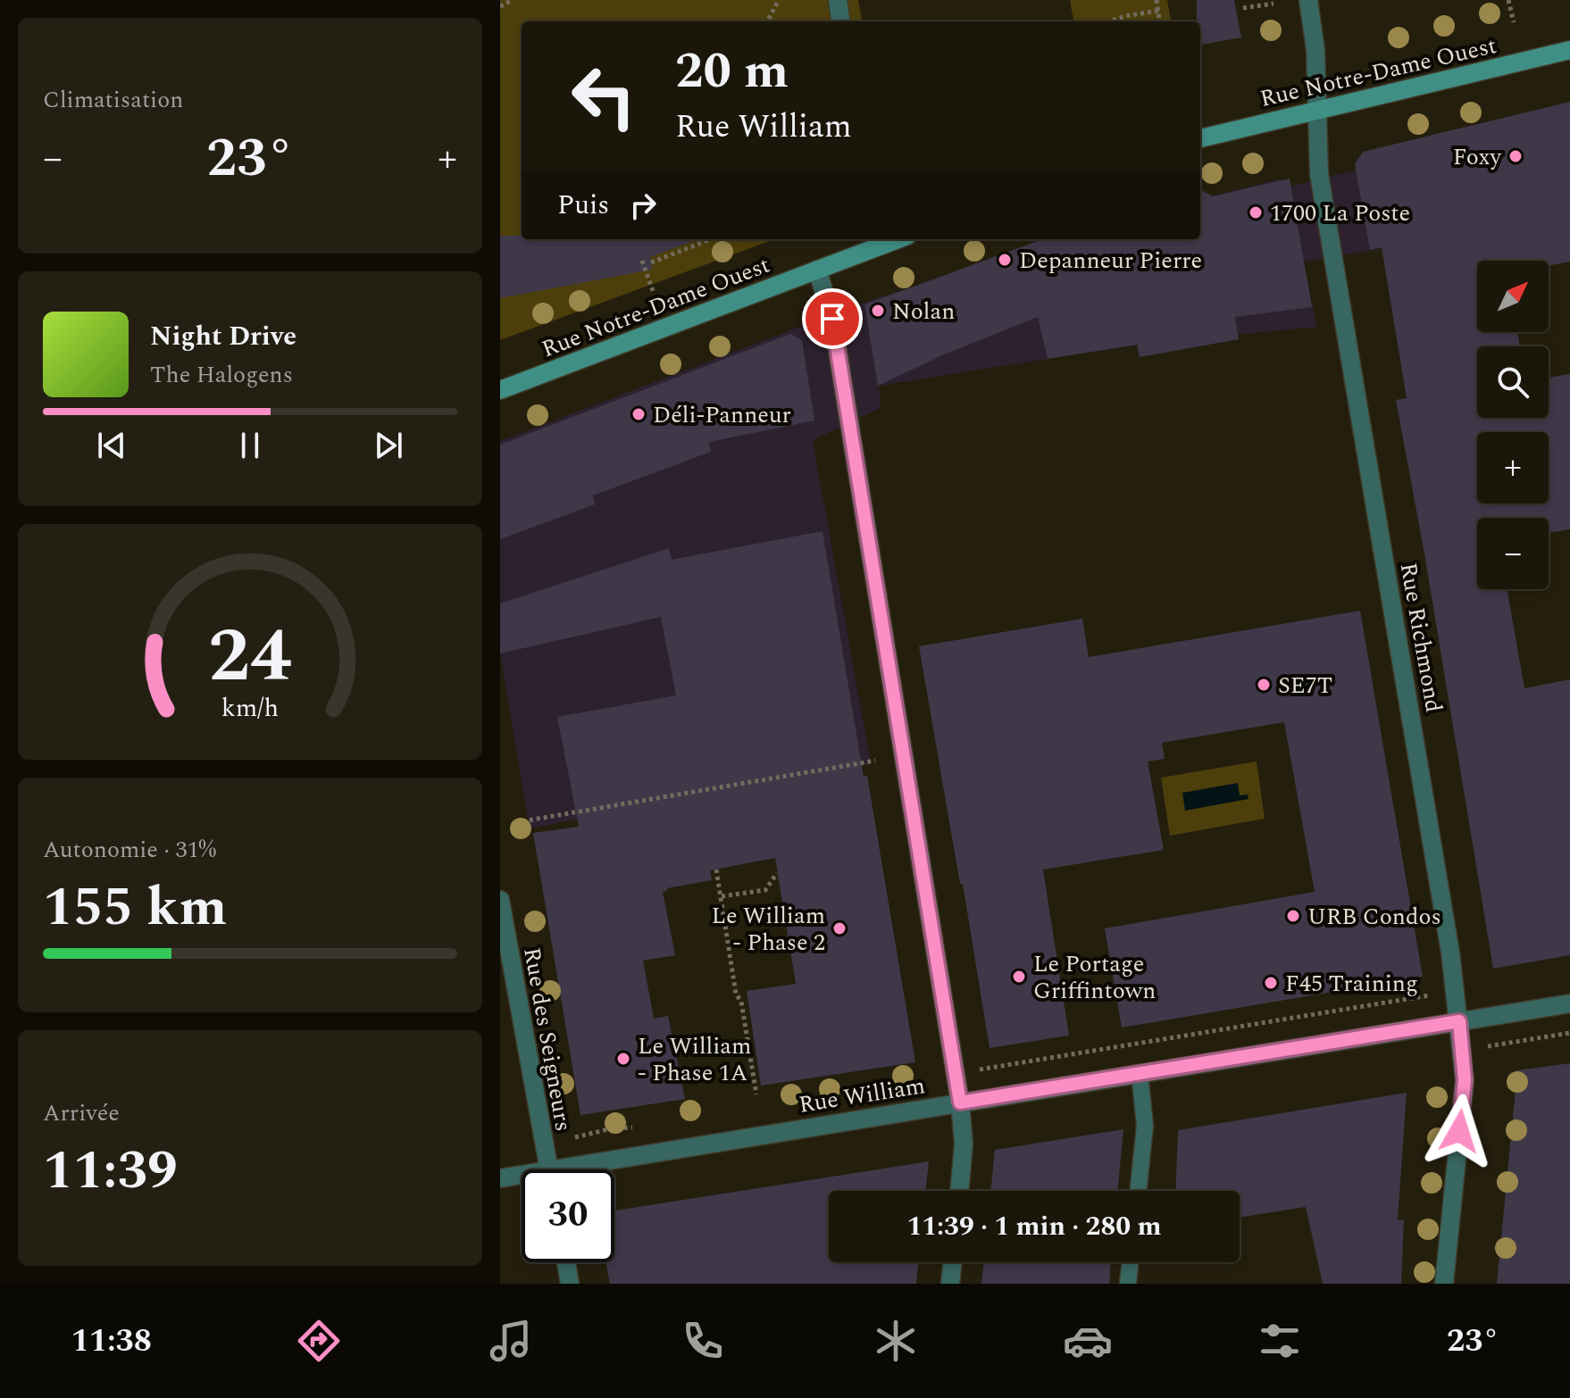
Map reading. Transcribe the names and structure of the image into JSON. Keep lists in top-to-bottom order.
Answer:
{
  "streets": {
    "main road": ["Rue Notre-Dame Ouest"],
    "street": ["Rue Richmond", "Rue des Seigneurs", "Rue William"]
  },
  "crossings": [
    ["Rue Notre-Dame Ouest", "Rue Richmond"],
    ["Rue Richmond", "Rue William"]
  ],
  "places": [
    "Foxy",
    "1700 La Poste",
    "Depanneur Pierre",
    "Nolan",
    "Déli-Panneur",
    "SE7T",
    "URB Condos",
    "Le William - Phase 2",
    "Le Portage Griffintown",
    "F45 Training",
    "Le William - Phase 1A"
  ],
  "north": "top right",
  "page": {
    "tile": [
      "Climatisation",
      ["Autonomie · 31%", "155 km"],
      ["Arrivée", "11:39"]
    ],
    "turn": ["20 m", "Rue William"],
    "heat": ["−", "23°", "+"],
    "then": "Puis",
    "map_buttons": ["+", "−"],
    "song": ["Night Drive", "The Halogens"],
    "limit": "30",
    "trip": "11:39 · 1 min · 280 m",
    "tabs": ["11:38", "23°"],
    "gauge": ["24", "km/h"]
  }
}
